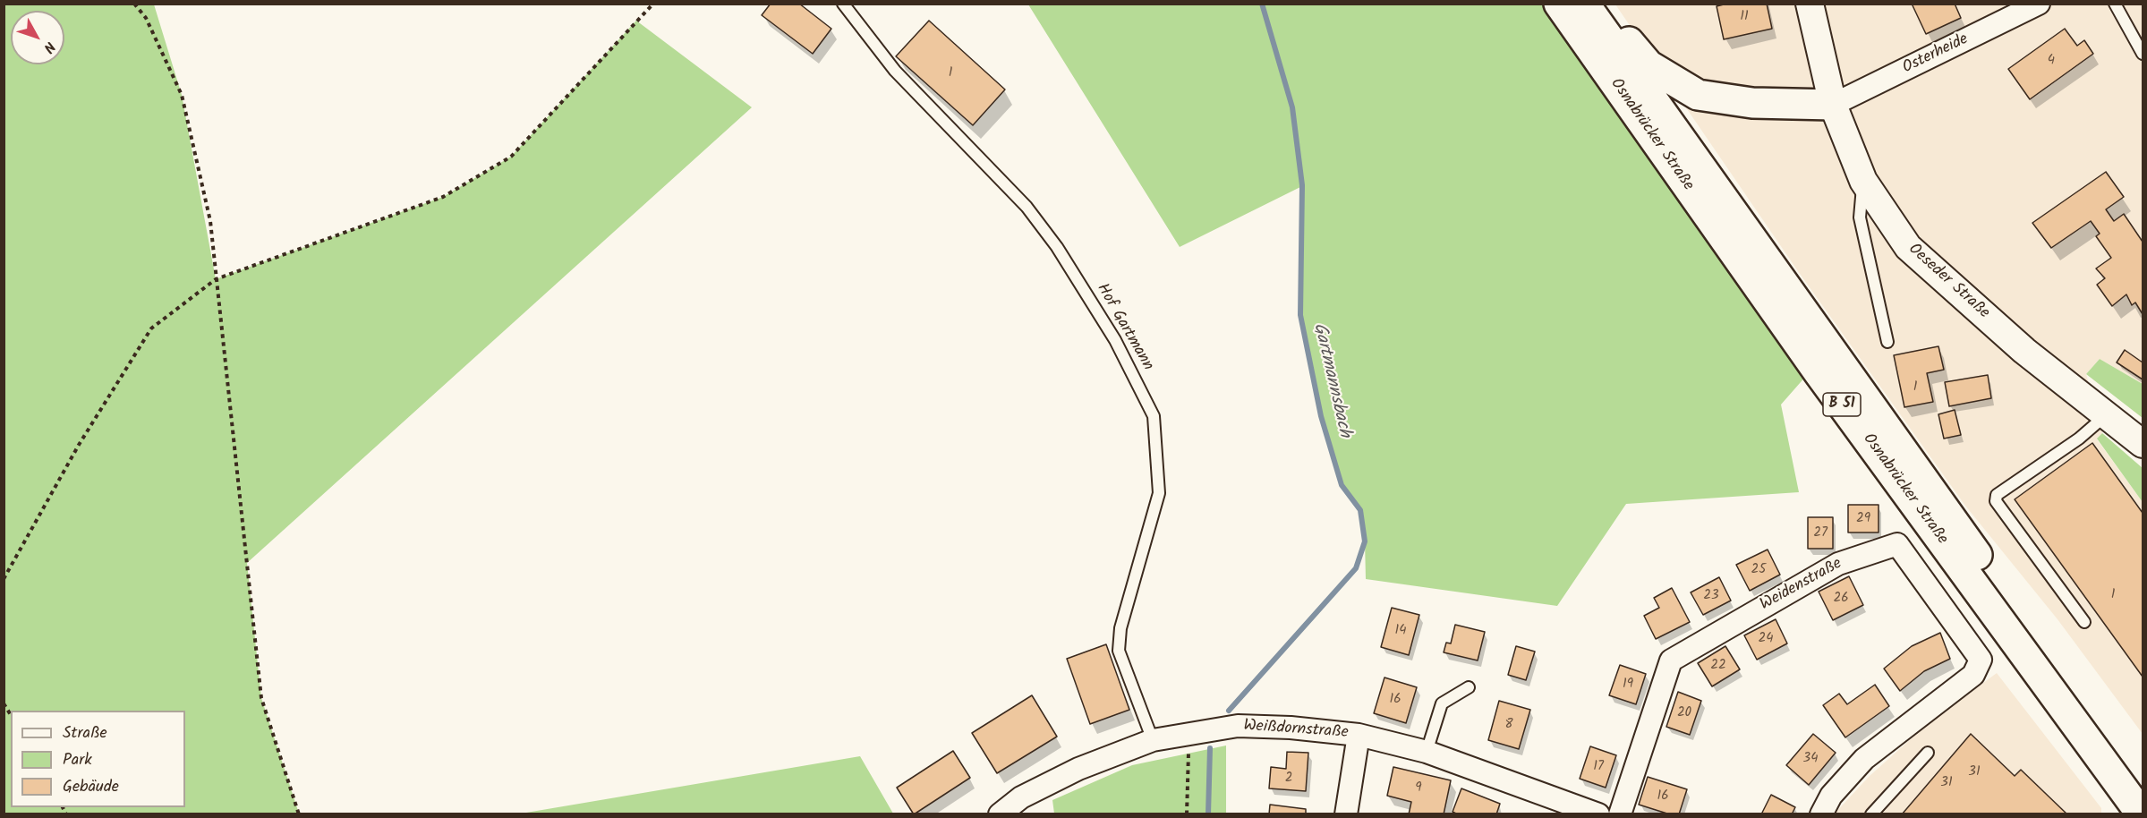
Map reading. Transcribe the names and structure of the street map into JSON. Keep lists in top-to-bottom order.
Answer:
{
  "streets": {
    "highway": ["Osnabrücker Straße", "B 51"],
    "street": [
      "Osterheide",
      "Oeseder Straße",
      "Weidenstraße",
      "Weißdornstraße"
    ],
    "lane": ["Hof Gartmann"]
  },
  "crossings": [
    ["Osterheide", "Oeseder Straße"],
    ["Hof Gartmann", "Weißdornstraße"]
  ],
  "water": ["Gartmannsbach"],
  "house_numbers": [
    "11",
    "4",
    "1",
    "1",
    "29",
    "27",
    "25",
    "1",
    "23",
    "26",
    "14",
    "24",
    "22",
    "19",
    "16",
    "20",
    "8",
    "34",
    "17",
    "31",
    "2",
    "31",
    "9",
    "16"
  ],
  "legend": ["Straße", "Park", "Gebäude"],
  "north": "bottom right"
}
